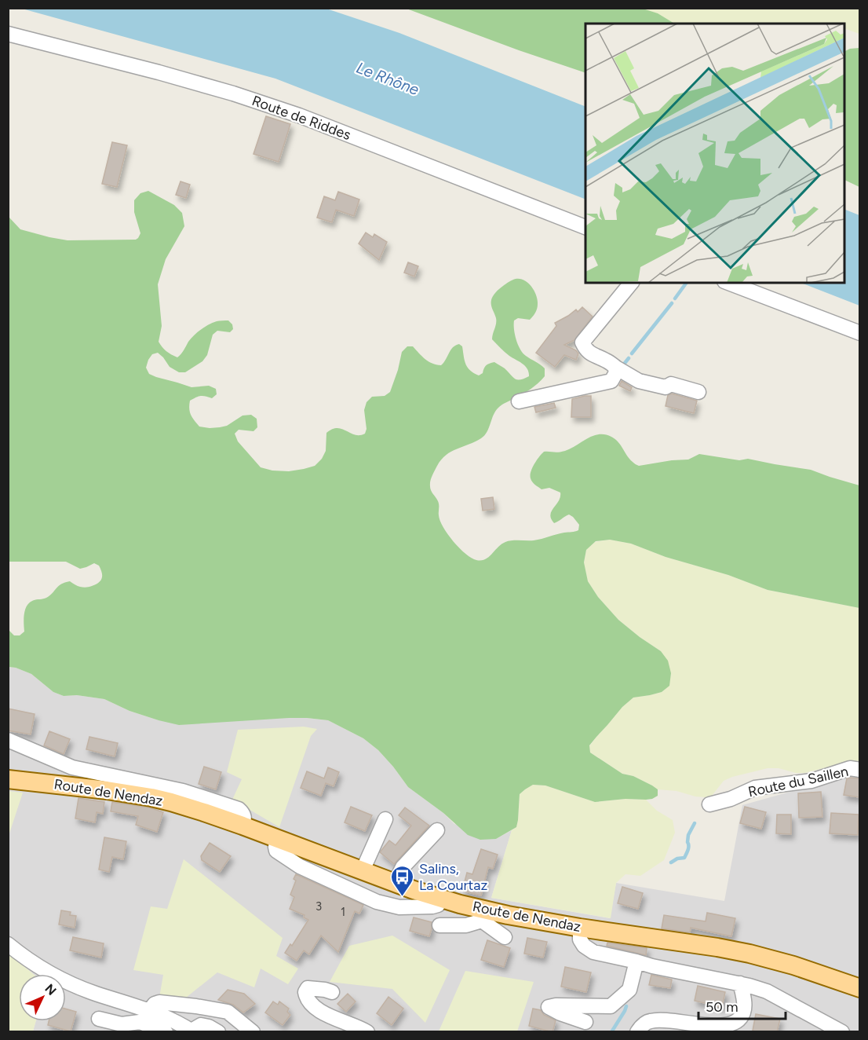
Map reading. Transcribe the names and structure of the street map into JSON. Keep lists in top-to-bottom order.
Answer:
{
  "streets": {
    "main road": ["Route de Nendaz"],
    "street": ["Route de Riddes", "Route du Saillen"]
  },
  "water": ["Le Rhône"],
  "places": {
    "bus stop": ["Salins, La Courtaz"]
  },
  "house_numbers": ["3", "1"],
  "scale_bar": "50 m",
  "north": "top right"
}
